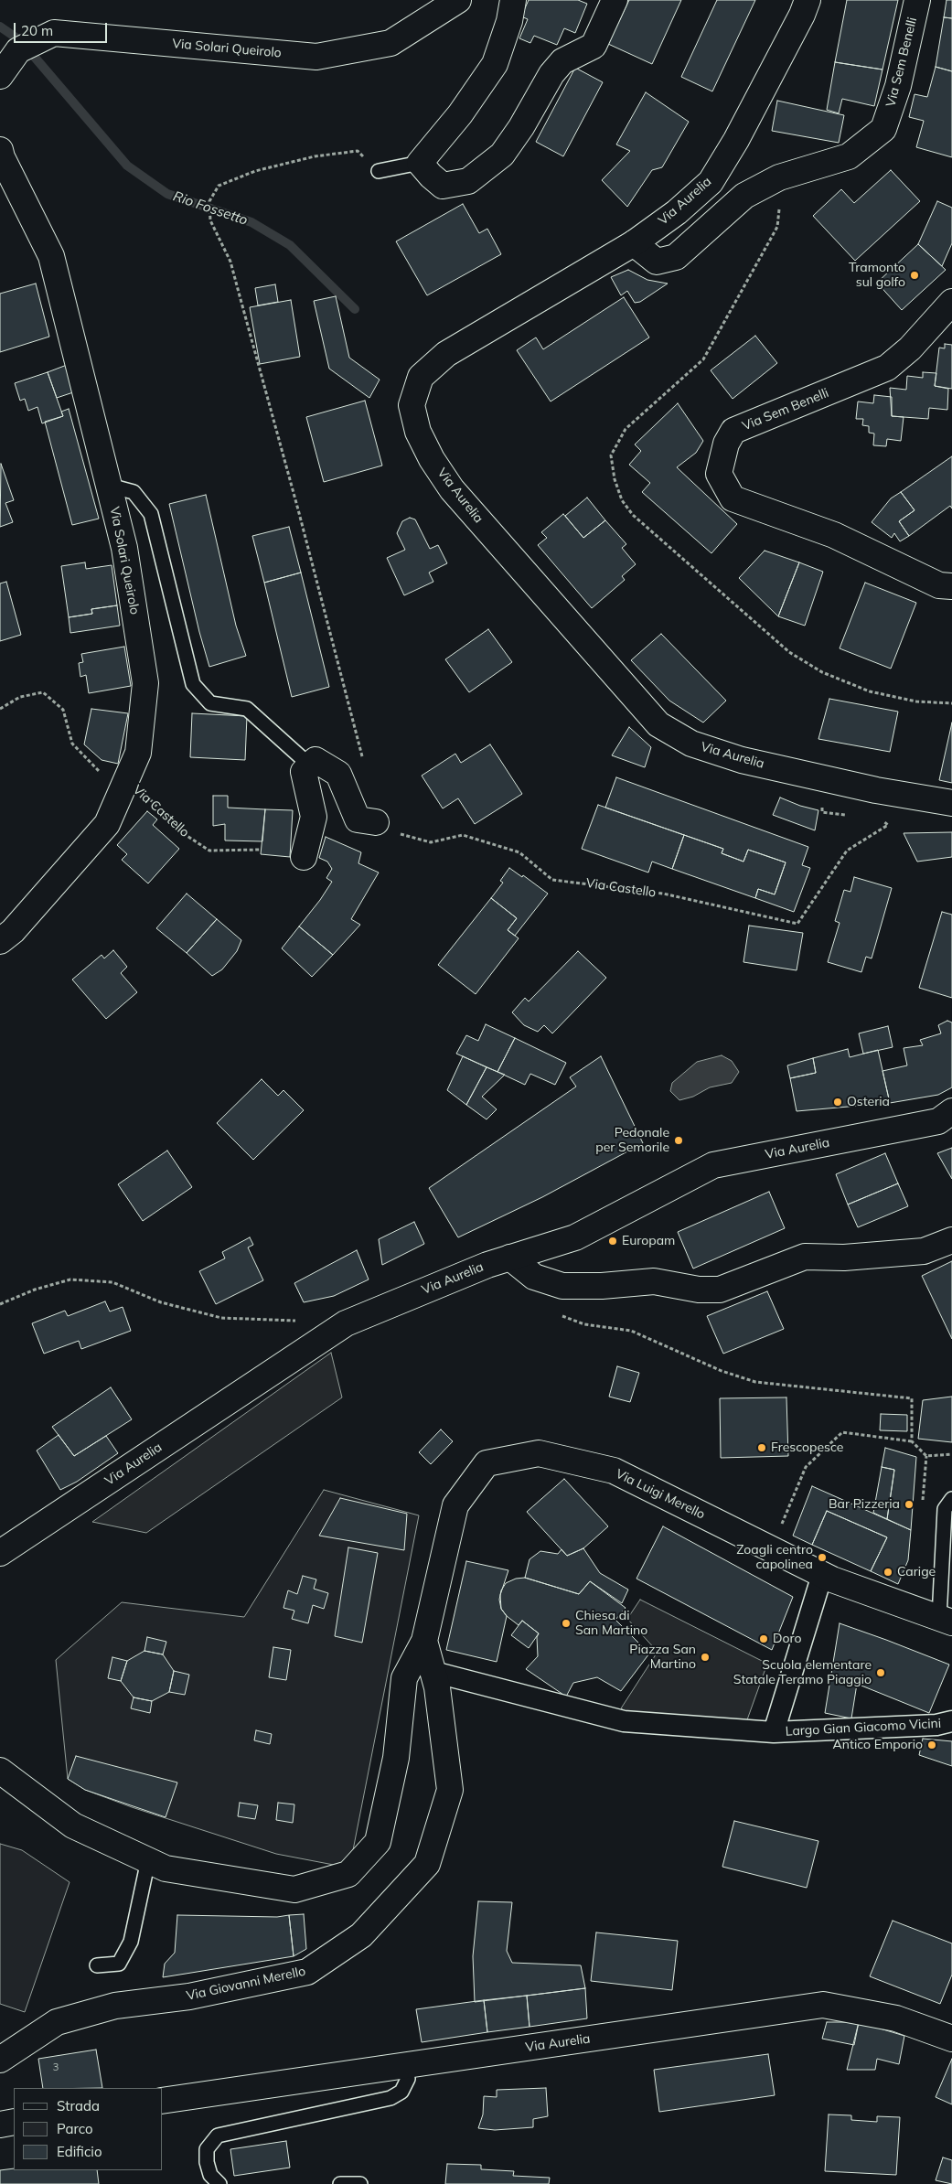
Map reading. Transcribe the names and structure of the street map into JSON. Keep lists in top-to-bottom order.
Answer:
{
  "streets": {
    "street": [
      "Via Solari Queirolo",
      "Via Sem Benelli",
      "Via Aurelia",
      "Via Luigi Merello",
      "Largo Gian Giacomo Vicini",
      "Via Giovanni Merello"
    ],
    "path": ["Via Castello"]
  },
  "crossings": [
    ["Via Solari Queirolo", "Via Castello"],
    ["Via Sem Benelli", "Via Aurelia"],
    ["Via Luigi Merello", "Via Giovanni Merello"],
    ["Largo Gian Giacomo Vicini", "Via Giovanni Merello"]
  ],
  "water": ["Rio Fossetto"],
  "places": [
    "Tramonto sul golfo",
    "Osteria",
    "Pedonale per Semorile",
    "Europam",
    "Frescopesce",
    "Bar Pizzeria",
    "Zoagli centro capolinea",
    "Carige",
    "Chiesa di San Martino",
    "Doro",
    "Piazza San Martino",
    "Scuola elementare Statale Teramo Piaggio",
    "Antico Emporio"
  ],
  "house_numbers": ["3"],
  "legend": ["Strada", "Parco", "Edificio"],
  "scale_bar": "20 m"
}
